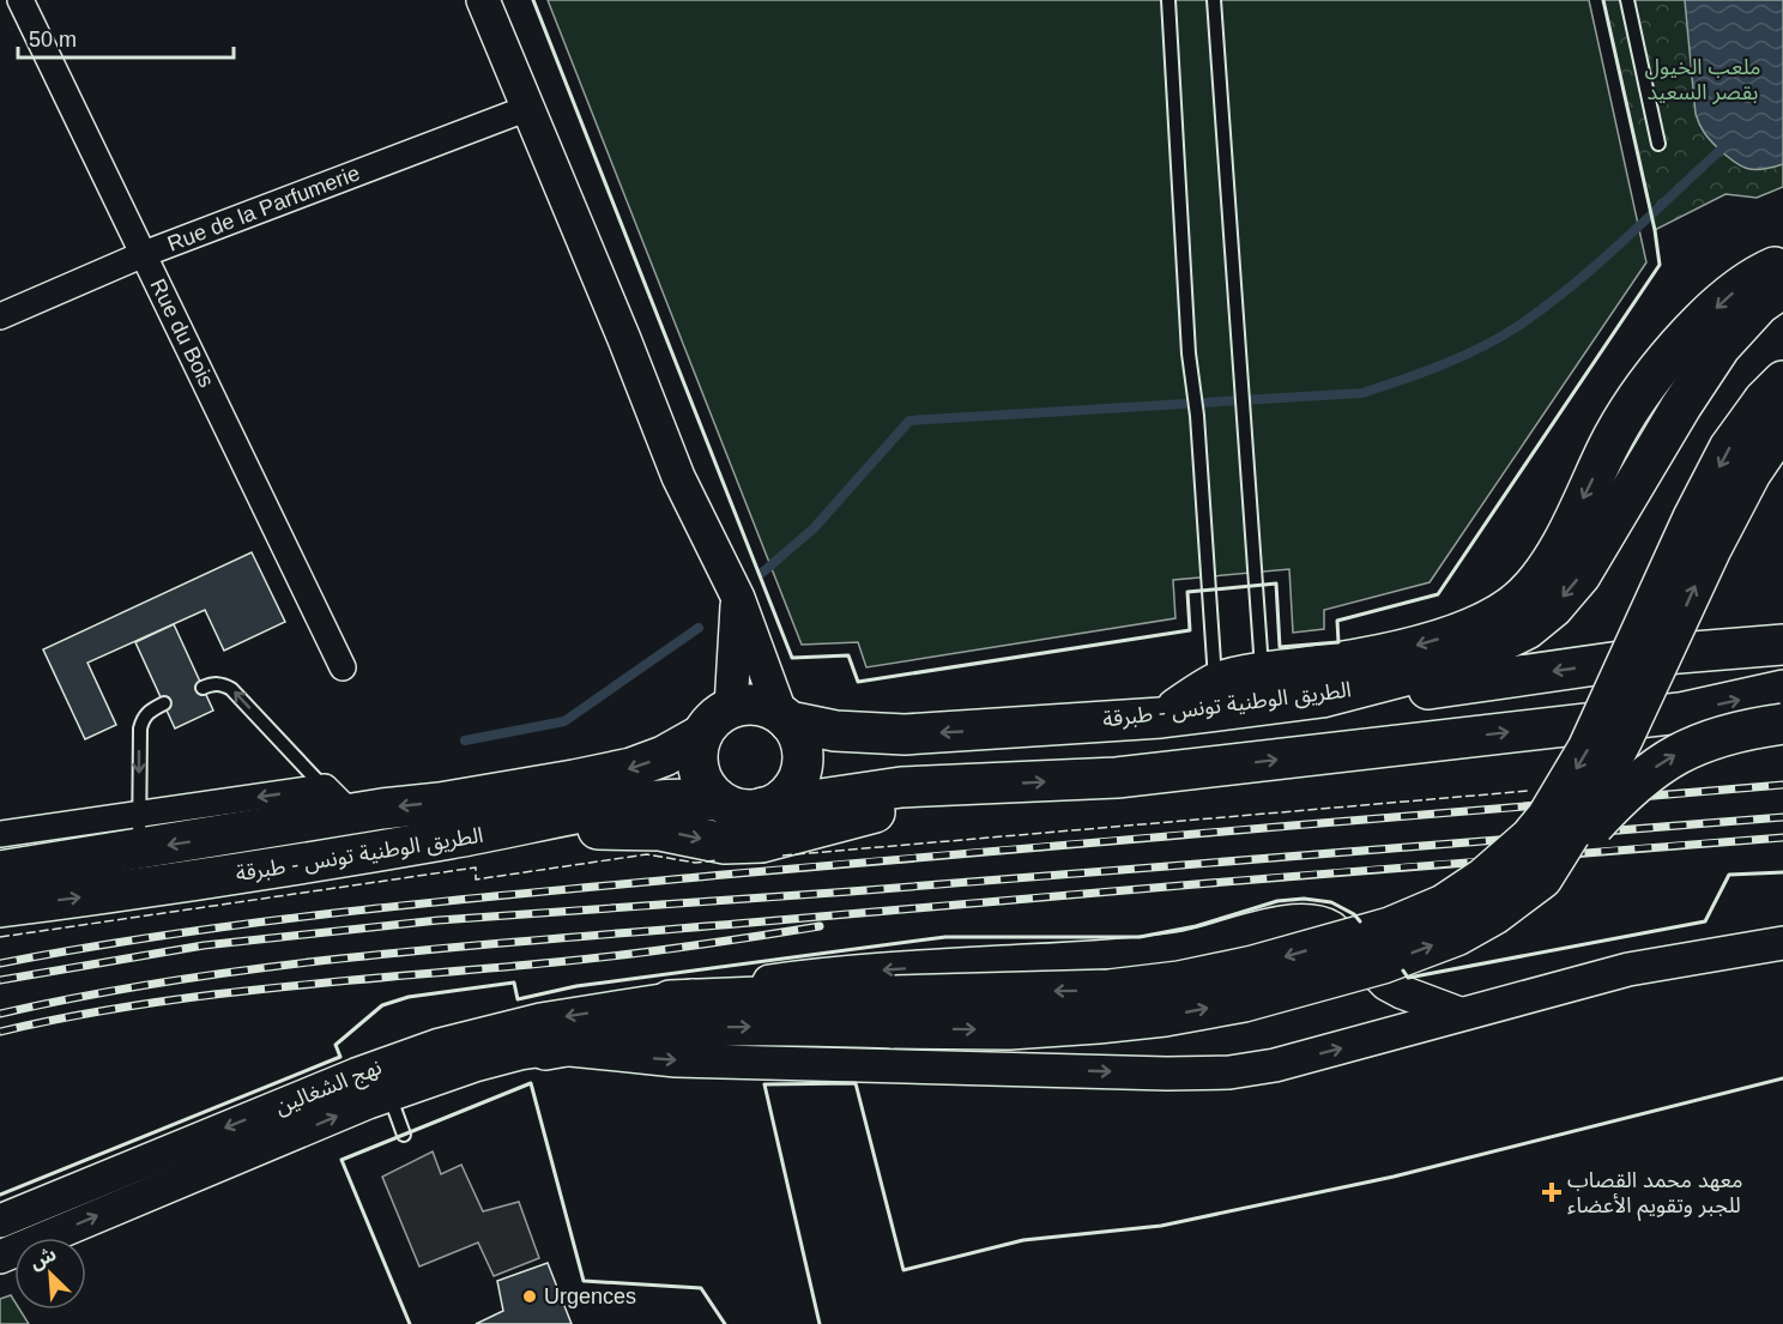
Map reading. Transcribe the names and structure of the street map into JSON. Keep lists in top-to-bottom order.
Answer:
{
  "streets": {
    "main road": ["الطريق الوطنية تونس - طبرقة"],
    "street": ["Rue de la Parfumerie", "Rue du Bois", "نهج الشغالين"]
  },
  "crossings": [
    ["Rue de la Parfumerie", "Rue du Bois"]
  ],
  "parks": ["ملعب الخيول بقصر السعيد"],
  "places": {
    "health": ["معهد محمد القصاب للجبر وتقويم الأعضاء"],
    "other": ["Urgences"]
  },
  "scale_bar": "50 m",
  "north": "top left"
}
